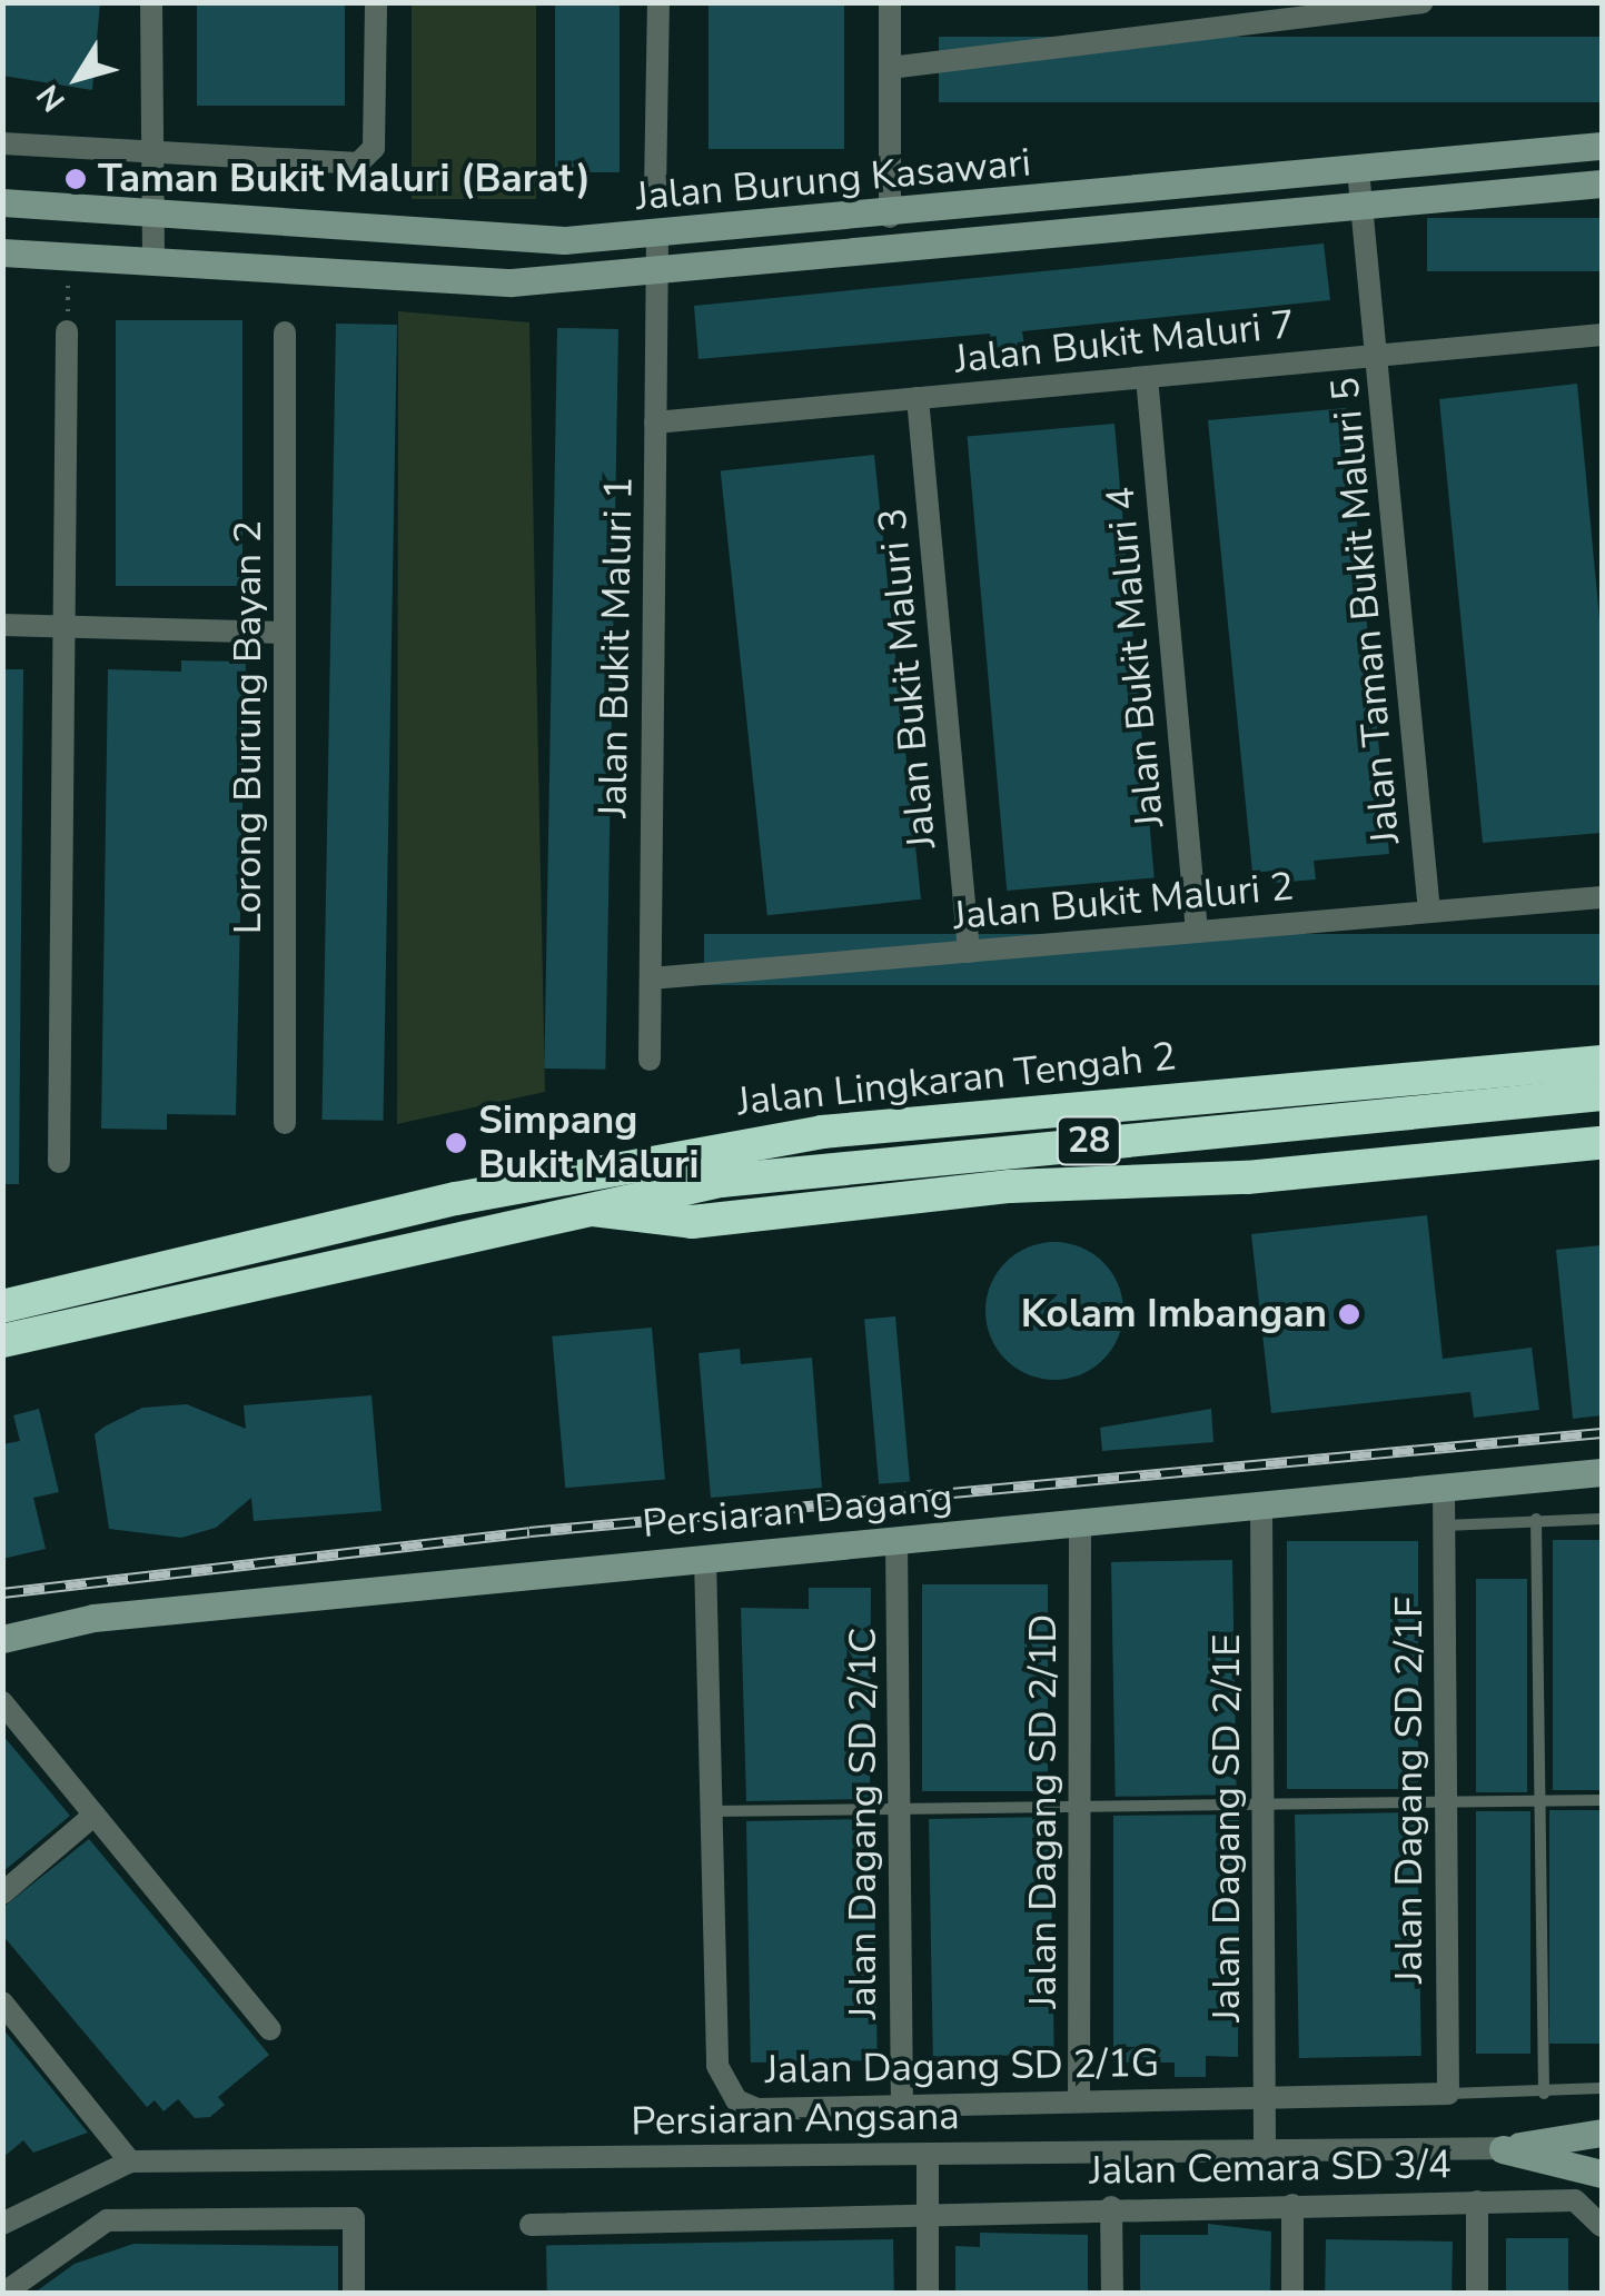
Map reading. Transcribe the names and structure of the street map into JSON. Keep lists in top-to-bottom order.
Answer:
{
  "streets": {
    "highway": ["Jalan Lingkaran Tengah 2", "28"],
    "street": [
      "Jalan Burung Kasawari",
      "Jalan Bukit Maluri 7",
      "Jalan Taman Bukit Maluri 5",
      "Jalan Bukit Maluri 1",
      "Jalan Bukit Maluri 4",
      "Jalan Bukit Maluri 3",
      "Lorong Burung Bayan 2",
      "Jalan Bukit Maluri 2",
      "Persiaran Dagang",
      "Jalan Dagang SD 2/1F",
      "Jalan Dagang SD 2/1D",
      "Jalan Dagang SD 2/1C",
      "Jalan Dagang SD 2/1E",
      "Jalan Dagang SD 2/1G",
      "Persiaran Angsana",
      "Jalan Cemara SD 3/4"
    ]
  },
  "crossings": [
    ["Jalan Burung Kasawari", "Jalan Taman Bukit Maluri 5"],
    ["Jalan Burung Kasawari", "Jalan Bukit Maluri 1"],
    ["Jalan Bukit Maluri 7", "Jalan Taman Bukit Maluri 5"],
    ["Jalan Bukit Maluri 7", "Jalan Bukit Maluri 1"],
    ["Jalan Bukit Maluri 7", "Jalan Bukit Maluri 4"],
    ["Jalan Bukit Maluri 7", "Jalan Bukit Maluri 3"],
    ["Jalan Taman Bukit Maluri 5", "Jalan Bukit Maluri 2"],
    ["Jalan Bukit Maluri 1", "Jalan Bukit Maluri 2"],
    ["Jalan Bukit Maluri 4", "Jalan Bukit Maluri 2"],
    ["Jalan Bukit Maluri 3", "Jalan Bukit Maluri 2"],
    ["Persiaran Dagang", "Jalan Dagang SD 2/1F"],
    ["Persiaran Dagang", "Jalan Dagang SD 2/1D"],
    ["Persiaran Dagang", "Jalan Dagang SD 2/1C"],
    ["Persiaran Dagang", "Jalan Dagang SD 2/1E"],
    ["Persiaran Dagang", "Jalan Dagang SD 2/1G"],
    ["Jalan Dagang SD 2/1F", "Jalan Dagang SD 2/1G"],
    ["Jalan Dagang SD 2/1D", "Jalan Dagang SD 2/1G"],
    ["Jalan Dagang SD 2/1C", "Jalan Dagang SD 2/1G"],
    ["Jalan Dagang SD 2/1E", "Jalan Dagang SD 2/1G"],
    ["Jalan Dagang SD 2/1E", "Persiaran Angsana"]
  ],
  "places": ["Taman Bukit Maluri (Barat)", "Simpang Bukit Maluri", "Kolam Imbangan"],
  "north": "bottom left"
}
